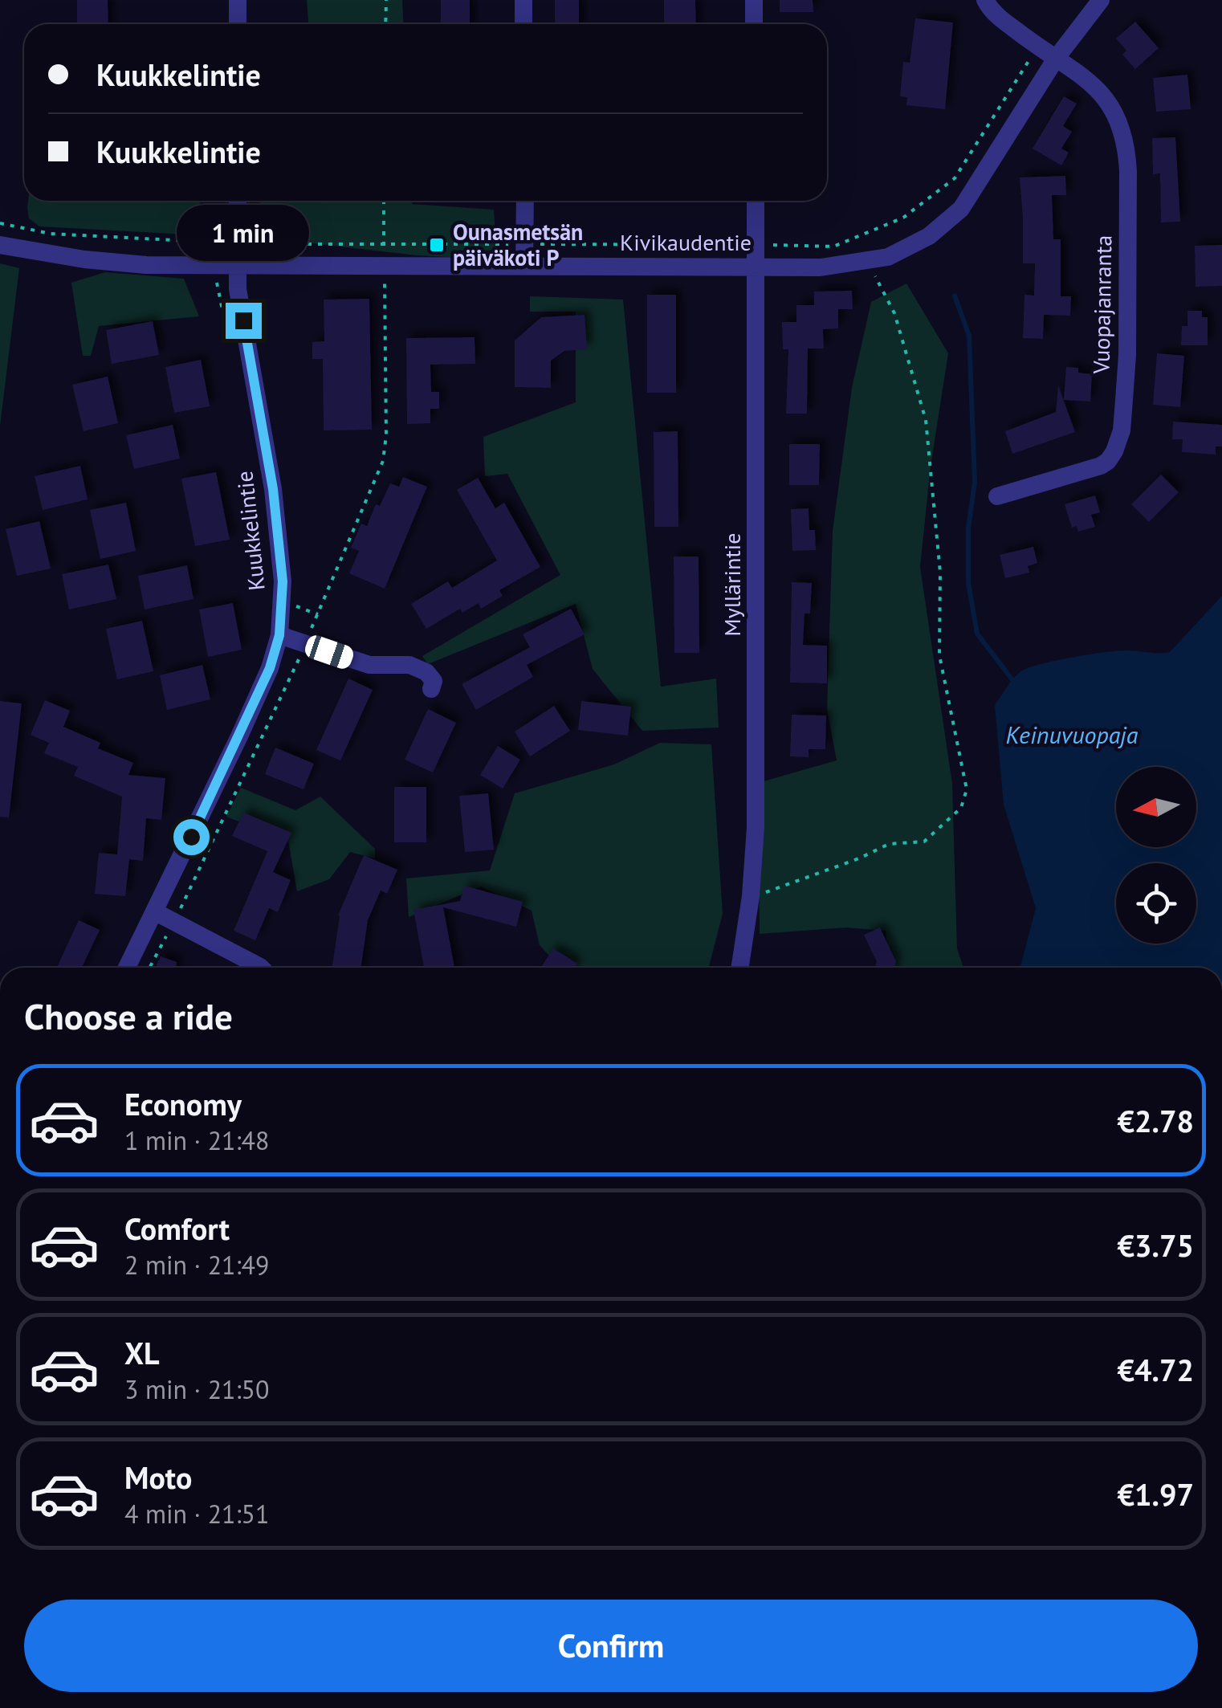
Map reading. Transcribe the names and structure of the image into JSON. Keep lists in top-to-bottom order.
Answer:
{
  "streets": {
    "street": [
      "Kivikaudentie",
      "Vuopajanranta",
      "Kuukkelintie",
      "Myllärintie"
    ]
  },
  "crossings": [
    ["Kivikaudentie", "Vuopajanranta"],
    ["Kivikaudentie", "Kuukkelintie"],
    ["Kivikaudentie", "Myllärintie"]
  ],
  "water": ["Keinuvuopaja"],
  "places": {
    "transit": ["Ounasmetsän päiväkoti P"]
  },
  "north": "left",
  "page": {
    "banner": ["Kuukkelintie", "Kuukkelintie"],
    "bubble": "1 min",
    "heading": "Choose a ride",
    "list": [
      {
        "name": "Economy",
        "note": "1 min · 21:48",
        "value": "€2.78"
      },
      {
        "name": "Comfort",
        "note": "2 min · 21:49",
        "value": "€3.75"
      },
      {
        "name": "XL",
        "note": "3 min · 21:50",
        "value": "€4.72"
      },
      {
        "name": "Moto",
        "note": "4 min · 21:51",
        "value": "€1.97"
      }
    ],
    "buttons": "Confirm"
  }
}
